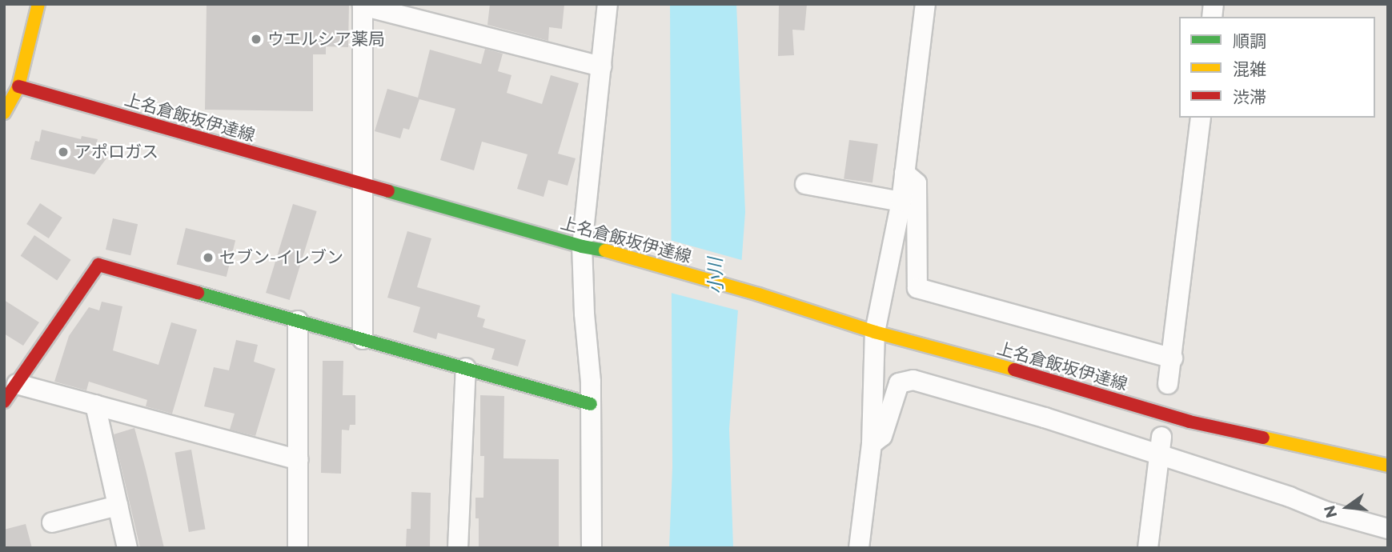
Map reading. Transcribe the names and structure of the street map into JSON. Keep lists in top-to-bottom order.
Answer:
{
  "streets": {
    "main road": ["上名倉飯坂伊達線"]
  },
  "water": ["小川"],
  "places": ["ウエルシア薬局", "アポロガス", "セブン-イレブン"],
  "legend": ["順調", "混雑", "渋滞"],
  "north": "left"
}
